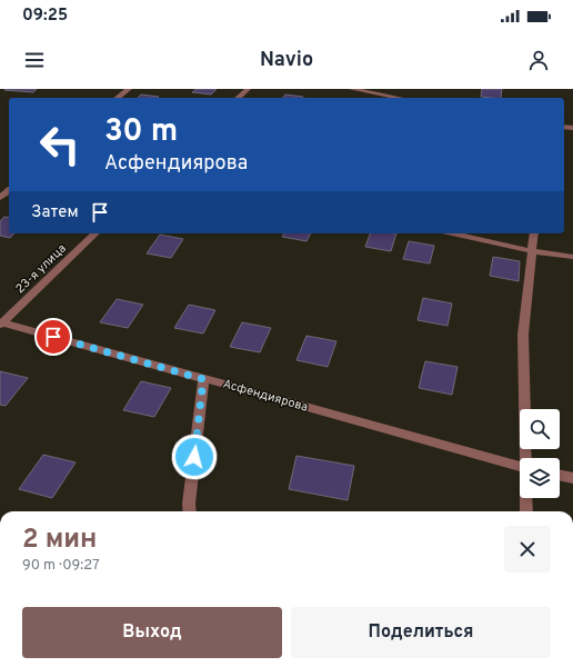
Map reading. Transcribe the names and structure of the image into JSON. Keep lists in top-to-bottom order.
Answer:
{
  "streets": {
    "street": ["23-я улица", "Асфендиярова"]
  },
  "crossings": [
    ["23-я улица", "Асфендиярова"]
  ],
  "page": {
    "status": "09:25",
    "header": "Navio",
    "turn": ["30 m", "Асфендиярова"],
    "then": "Затем",
    "heading": ["2 мин", "90 m · 09:27"],
    "buttons": ["Выход", "Поделиться"]
  }
}
